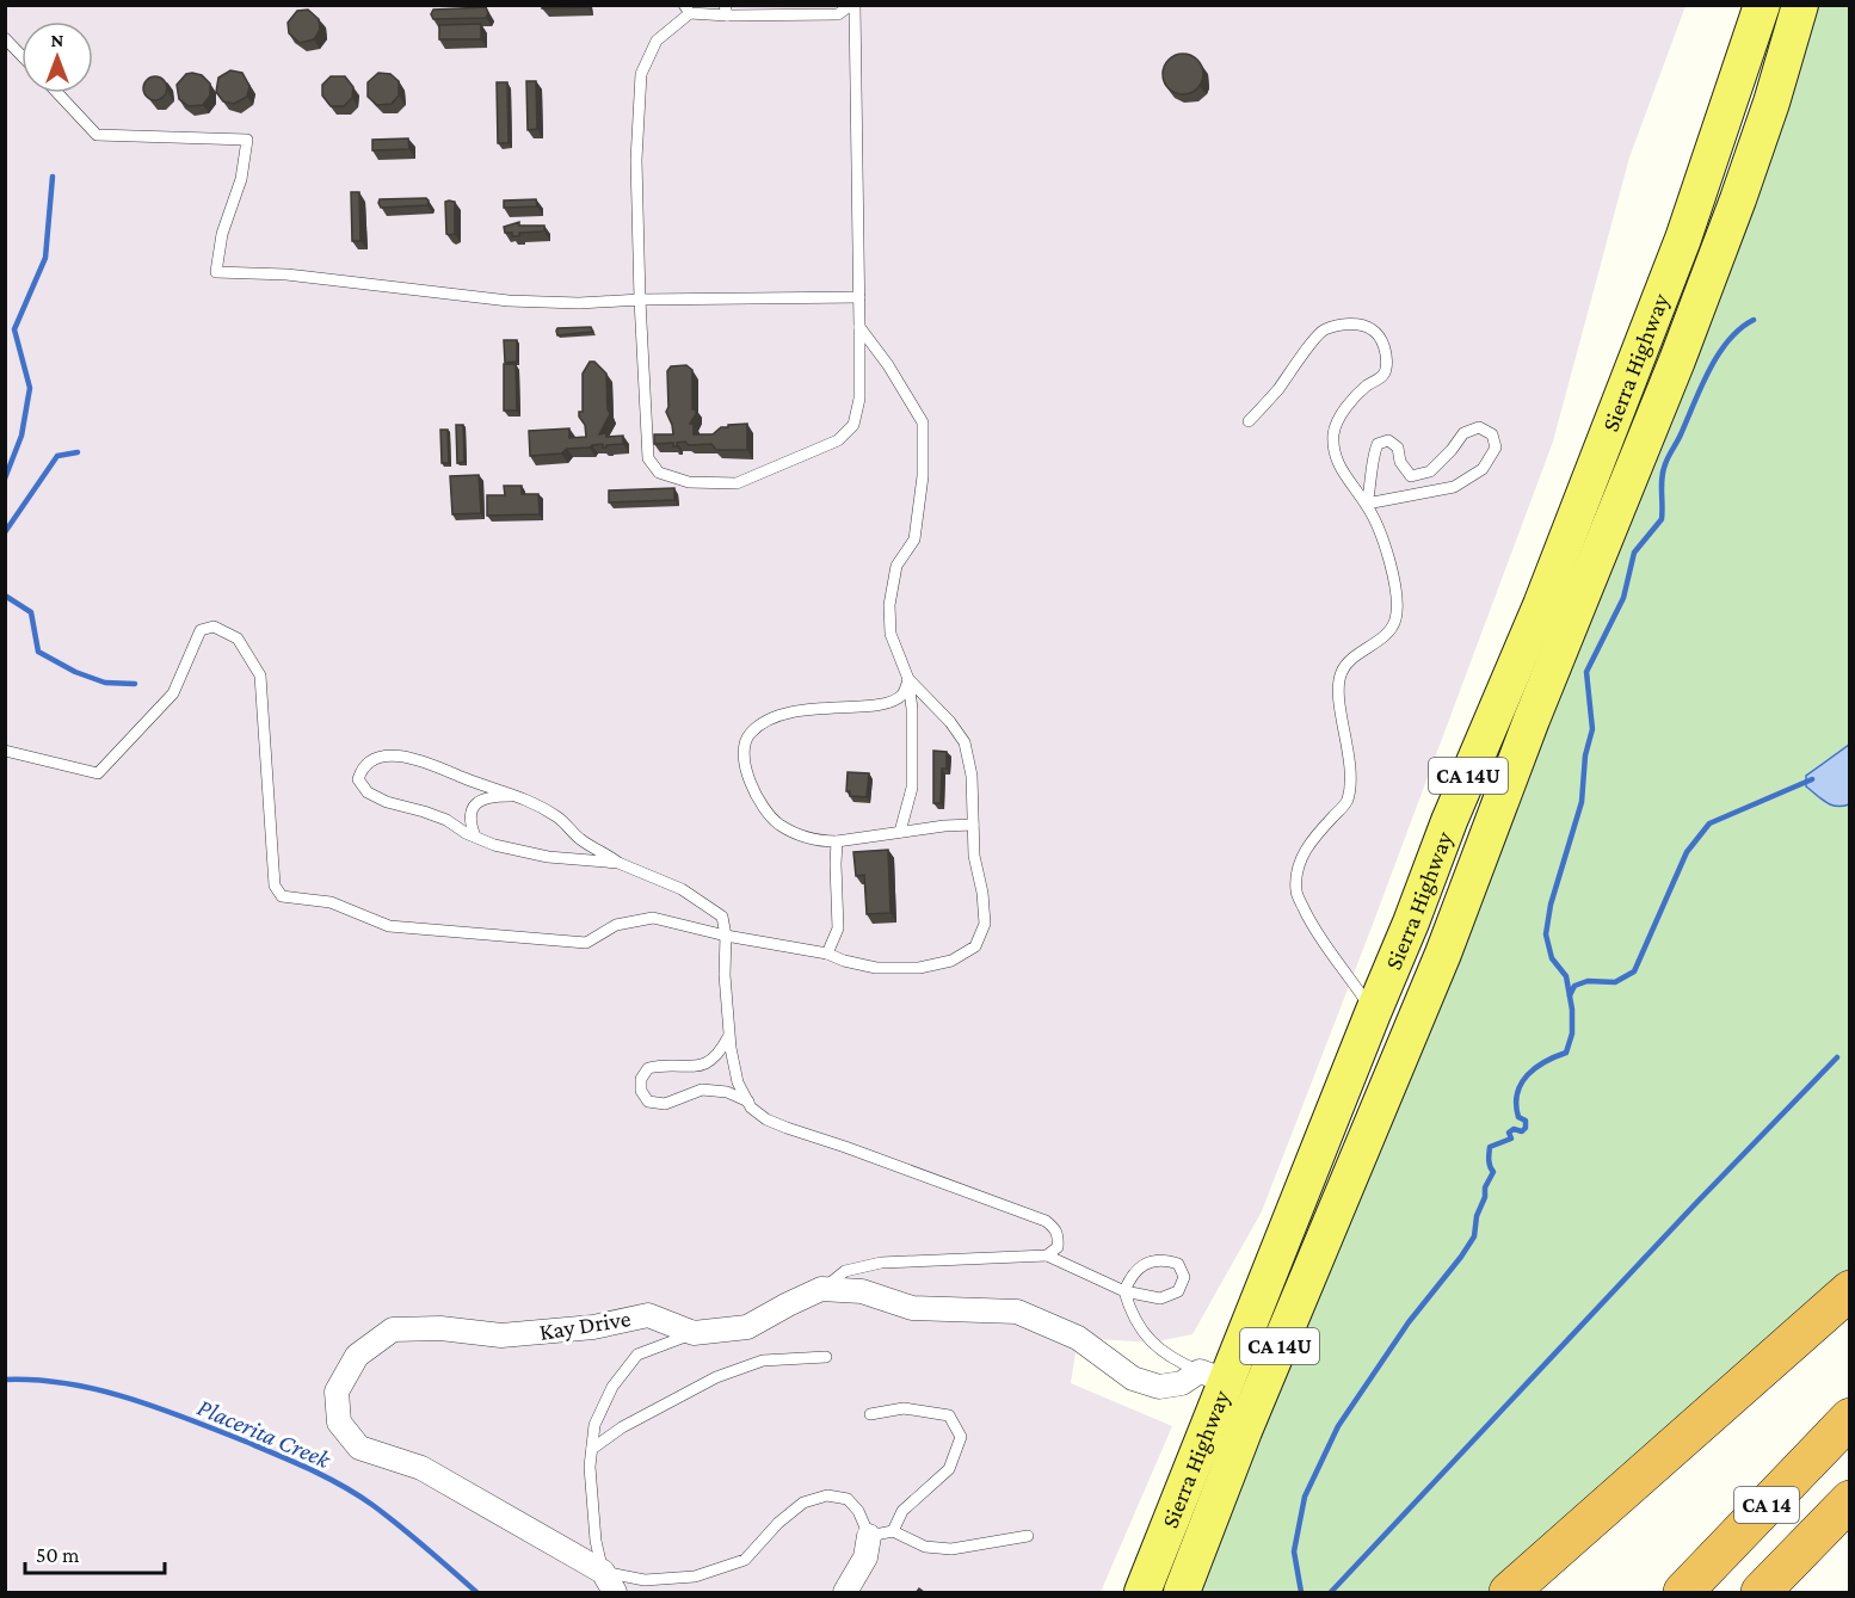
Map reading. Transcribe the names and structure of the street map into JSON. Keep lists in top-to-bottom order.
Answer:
{
  "streets": {
    "highway": ["CA 14"],
    "main road": ["Sierra Highway", "CA 14U"],
    "street": ["Kay Drive"]
  },
  "crossings": [
    ["Sierra Highway", "Kay Drive"]
  ],
  "water": ["Placerita Creek"],
  "scale_bar": "50 m",
  "north": "top"
}
